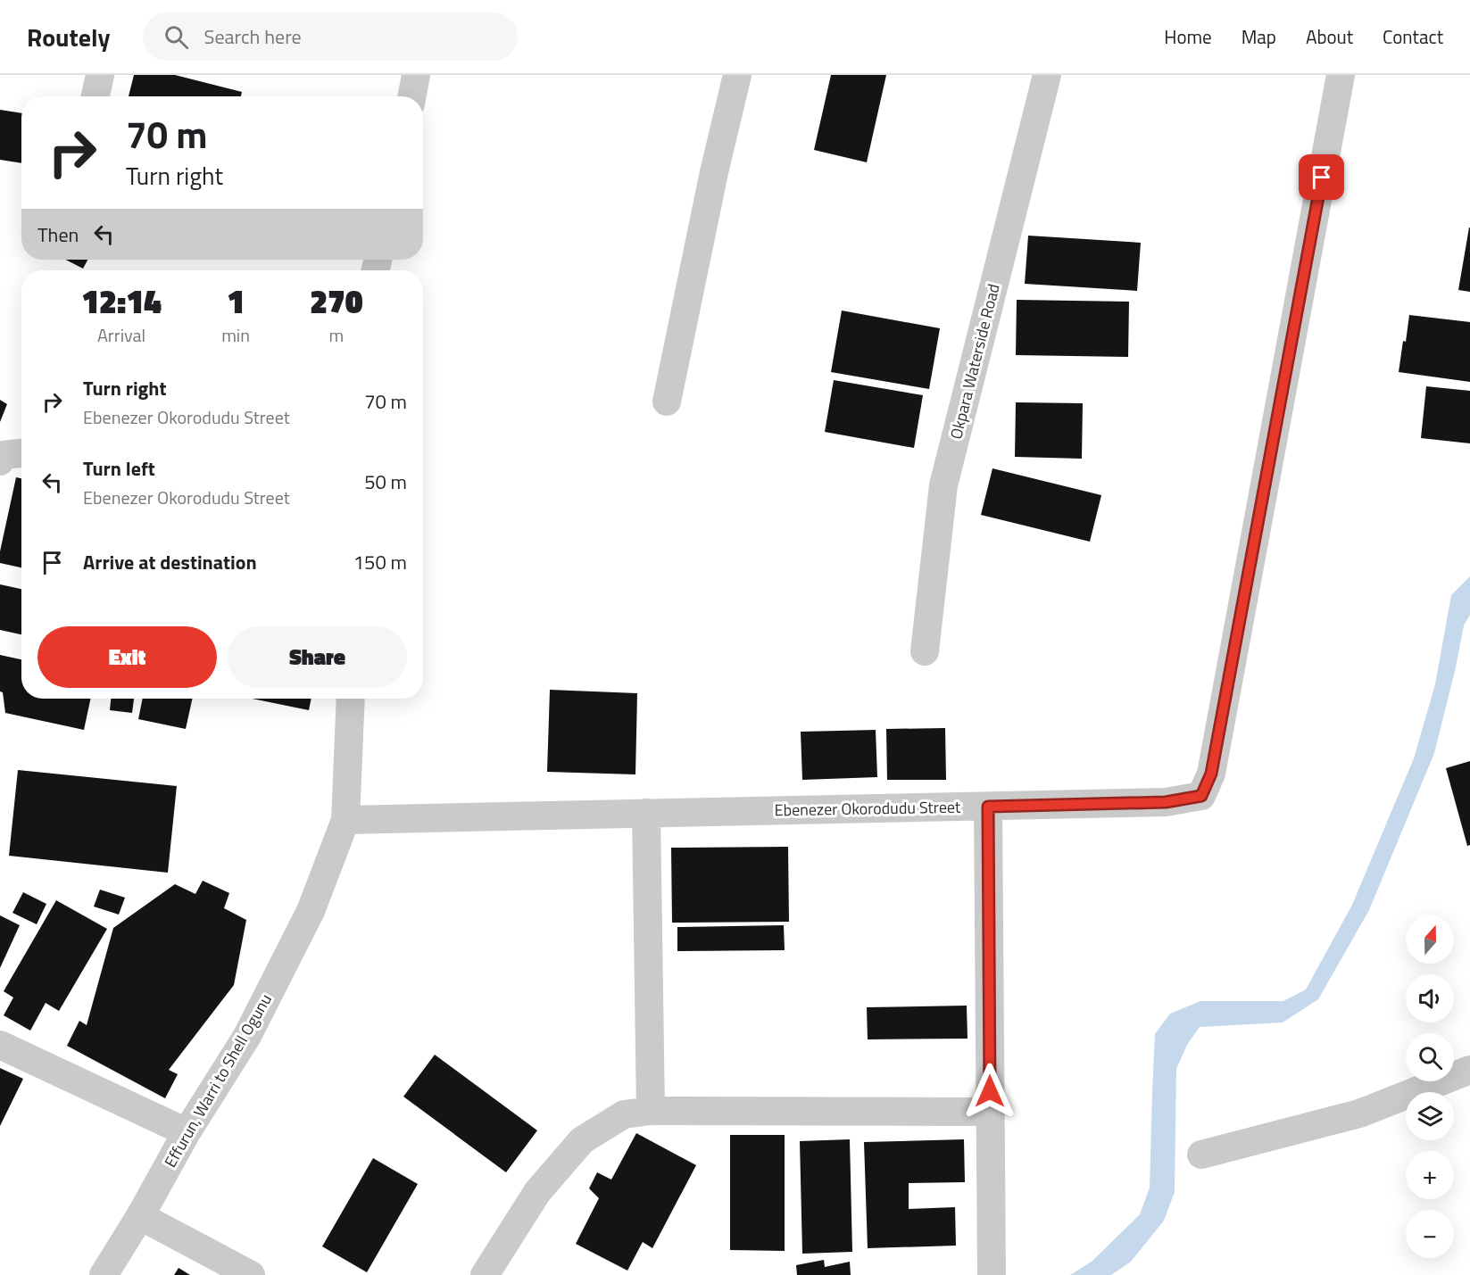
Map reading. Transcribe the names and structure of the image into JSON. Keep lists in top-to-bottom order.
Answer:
{
  "streets": {
    "street": ["Okpara Waterside Road", "Ebenezer Okorodudu Street", "Effurun, Warri to Shell Ogunu"]
  },
  "crossings": [
    ["Ebenezer Okorodudu Street", "Effurun, Warri to Shell Ogunu"]
  ],
  "north": "top",
  "page": {
    "header": "Routely",
    "search": "Search here",
    "nav": [
      "Home",
      "Map",
      "About",
      "Contact"
    ],
    "turn": ["70 m", "Turn right"],
    "then": "Then",
    "eta": [
      "12:14",
      "Arrival",
      "1",
      "min",
      "270",
      "m"
    ],
    "list": [
      {
        "name": "Turn right",
        "note": "Ebenezer Okorodudu Street",
        "value": "70 m"
      },
      {
        "name": "Turn left",
        "note": "Ebenezer Okorodudu Street",
        "value": "50 m"
      },
      {
        "name": "Arrive at destination",
        "value": "150 m"
      }
    ],
    "buttons": ["Exit", "Share"],
    "map_buttons": ["+", "−"]
  }
}
